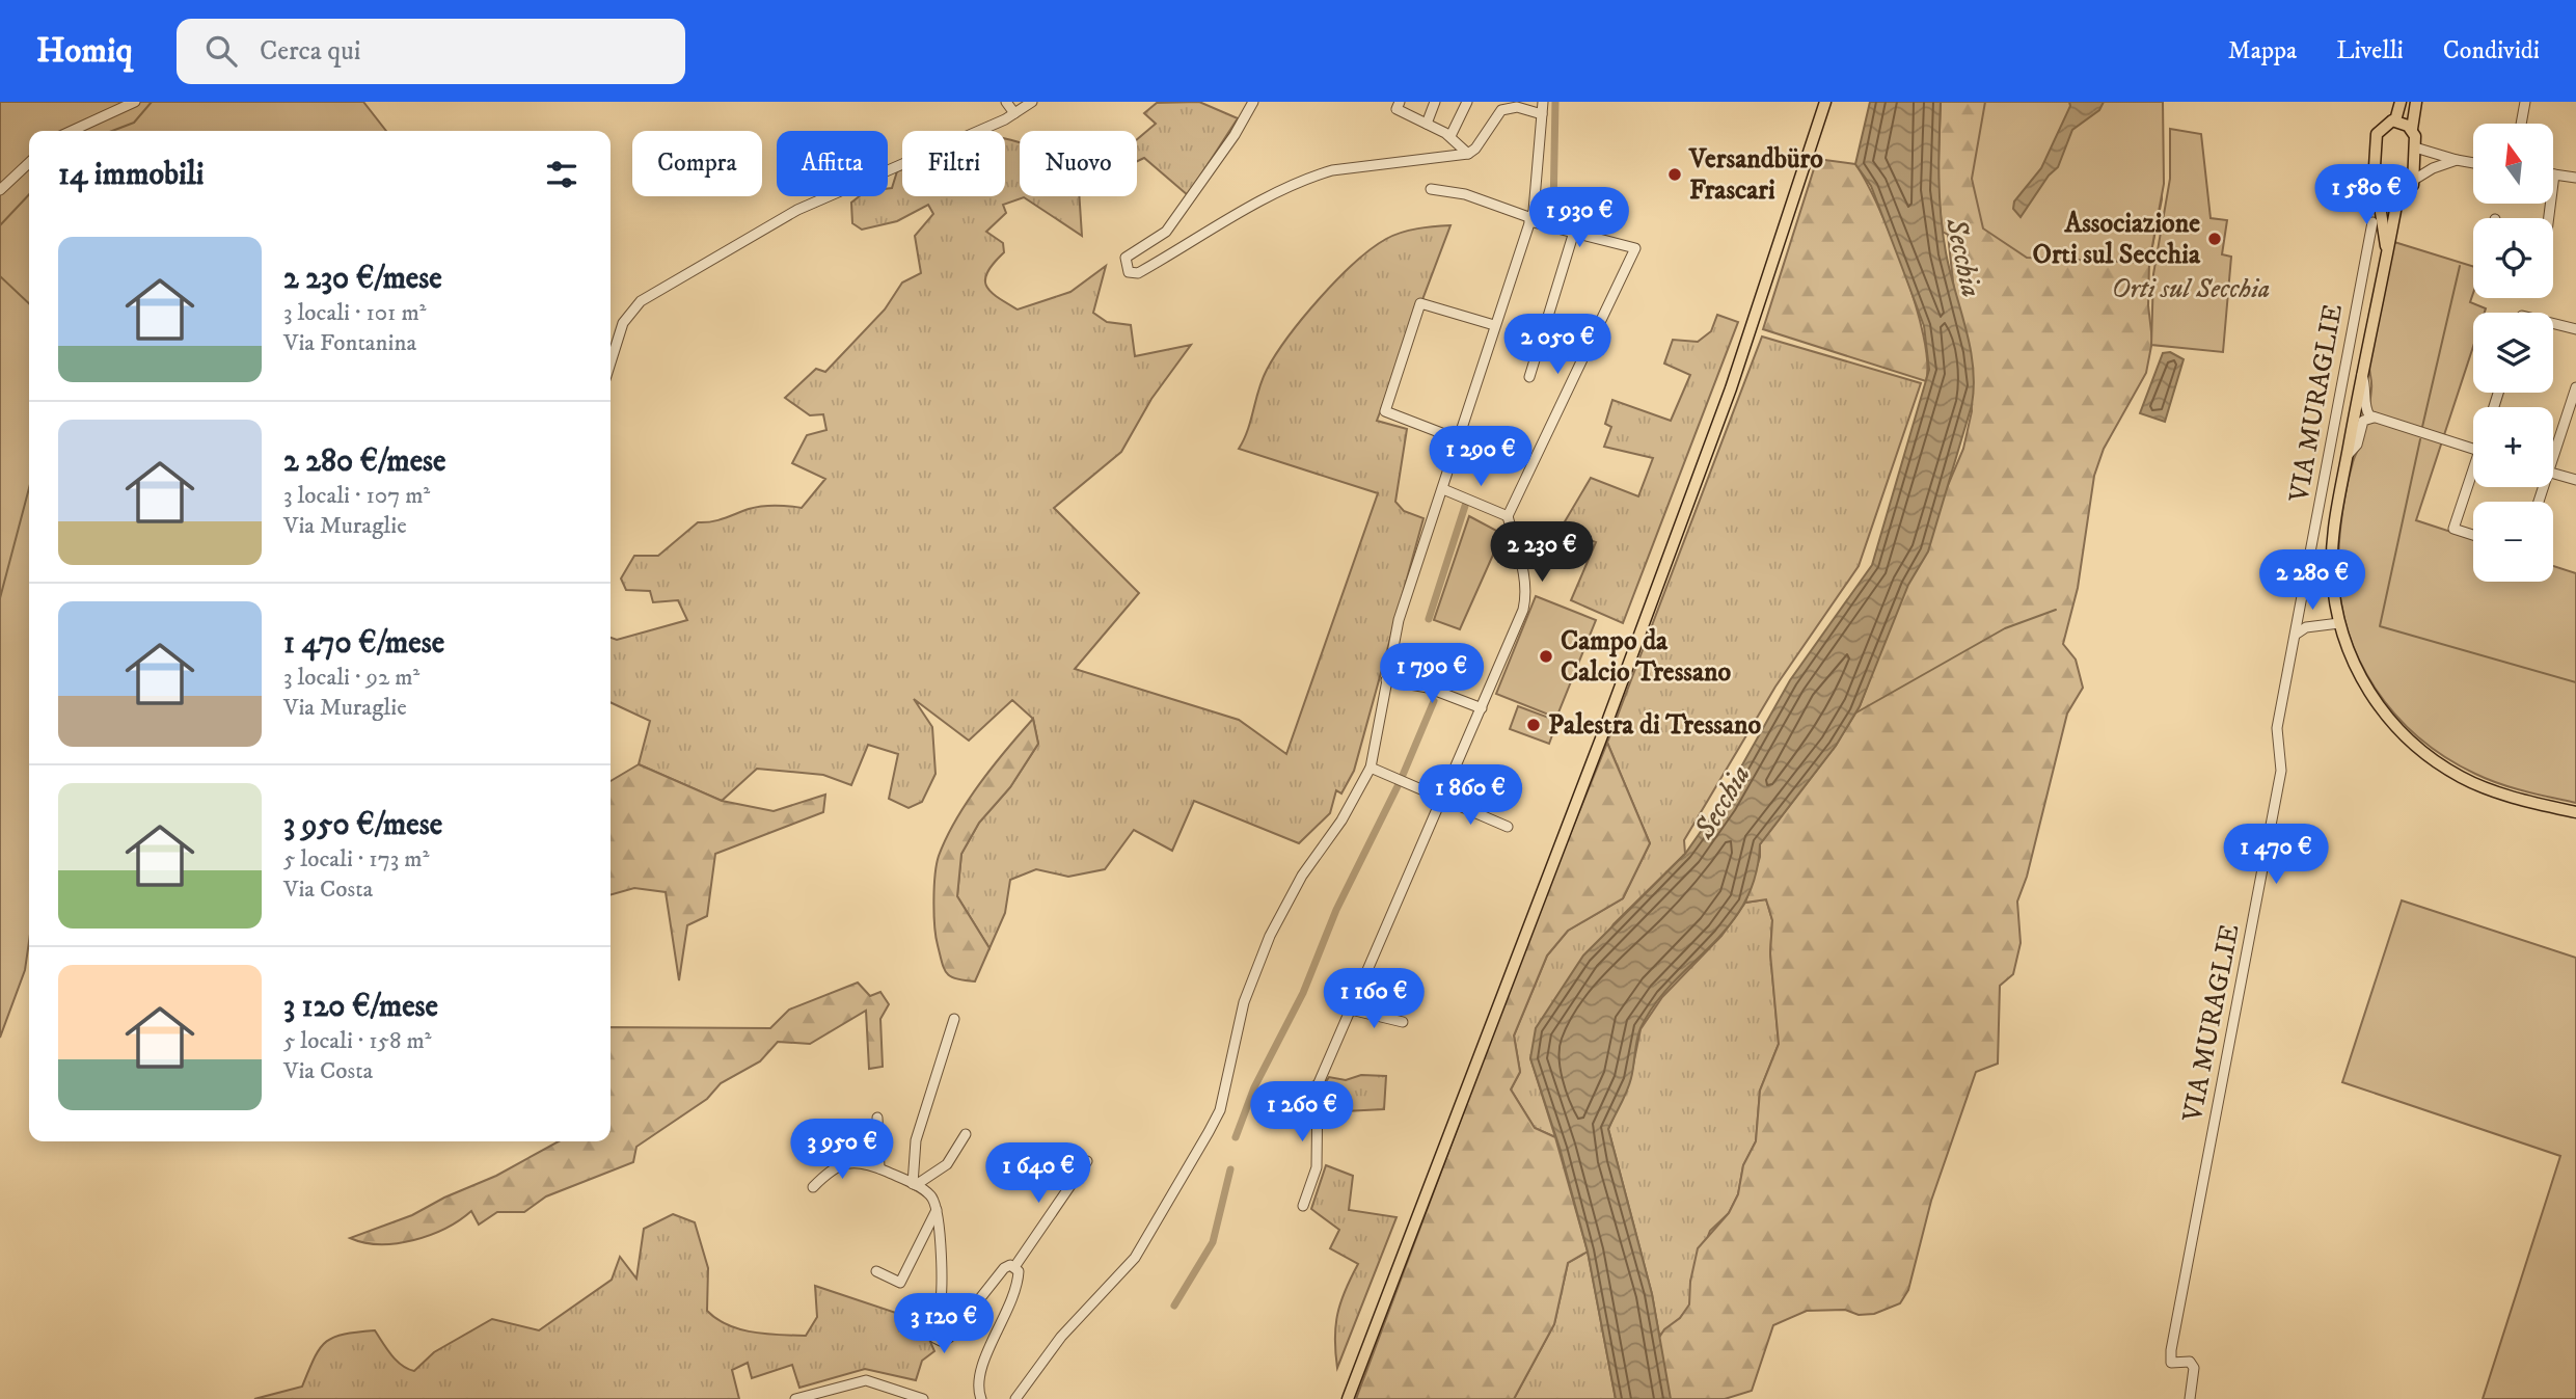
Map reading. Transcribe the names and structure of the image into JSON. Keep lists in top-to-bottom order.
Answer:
{
  "streets": {
    "street": ["VIA MURAGLIE"]
  },
  "water": ["Secchia"],
  "parks": ["Orti sul Secchia"],
  "places": [
    "Versandbüro Frascari",
    "Associazione Orti sul Secchia",
    "Campo da Calcio Tressano",
    "Palestra di Tressano"
  ],
  "north": "top",
  "page": {
    "header": "Homiq",
    "search": "Cerca qui",
    "nav": ["Mappa", "Livelli", "Condividi"],
    "map_buttons": ["+", "−"],
    "chip": [
      "Compra",
      "Affitta",
      "Filtri",
      "Nuovo"
    ],
    "heading": "14 immobili",
    "price": [
      "1 580 €",
      "1 930 €",
      "2 050 €",
      "1 290 €",
      "2 230 €",
      "2 280 €",
      "1 790 €",
      "1 860 €",
      "1 470 €",
      "1 160 €",
      "1 260 €",
      "3 950 €",
      "1 640 €",
      "3 120 €"
    ],
    "list": [
      {
        "name": "2 230 €/mese",
        "note": "3 locali · 101 m² · Via Fontanina"
      },
      {
        "name": "2 280 €/mese",
        "note": "3 locali · 107 m² · Via Muraglie"
      },
      {
        "name": "1 470 €/mese",
        "note": "3 locali · 92 m² · Via Muraglie"
      },
      {
        "name": "3 950 €/mese",
        "note": "5 locali · 173 m² · Via Costa"
      },
      {
        "name": "3 120 €/mese",
        "note": "5 locali · 158 m² · Via Costa"
      }
    ]
  }
}
